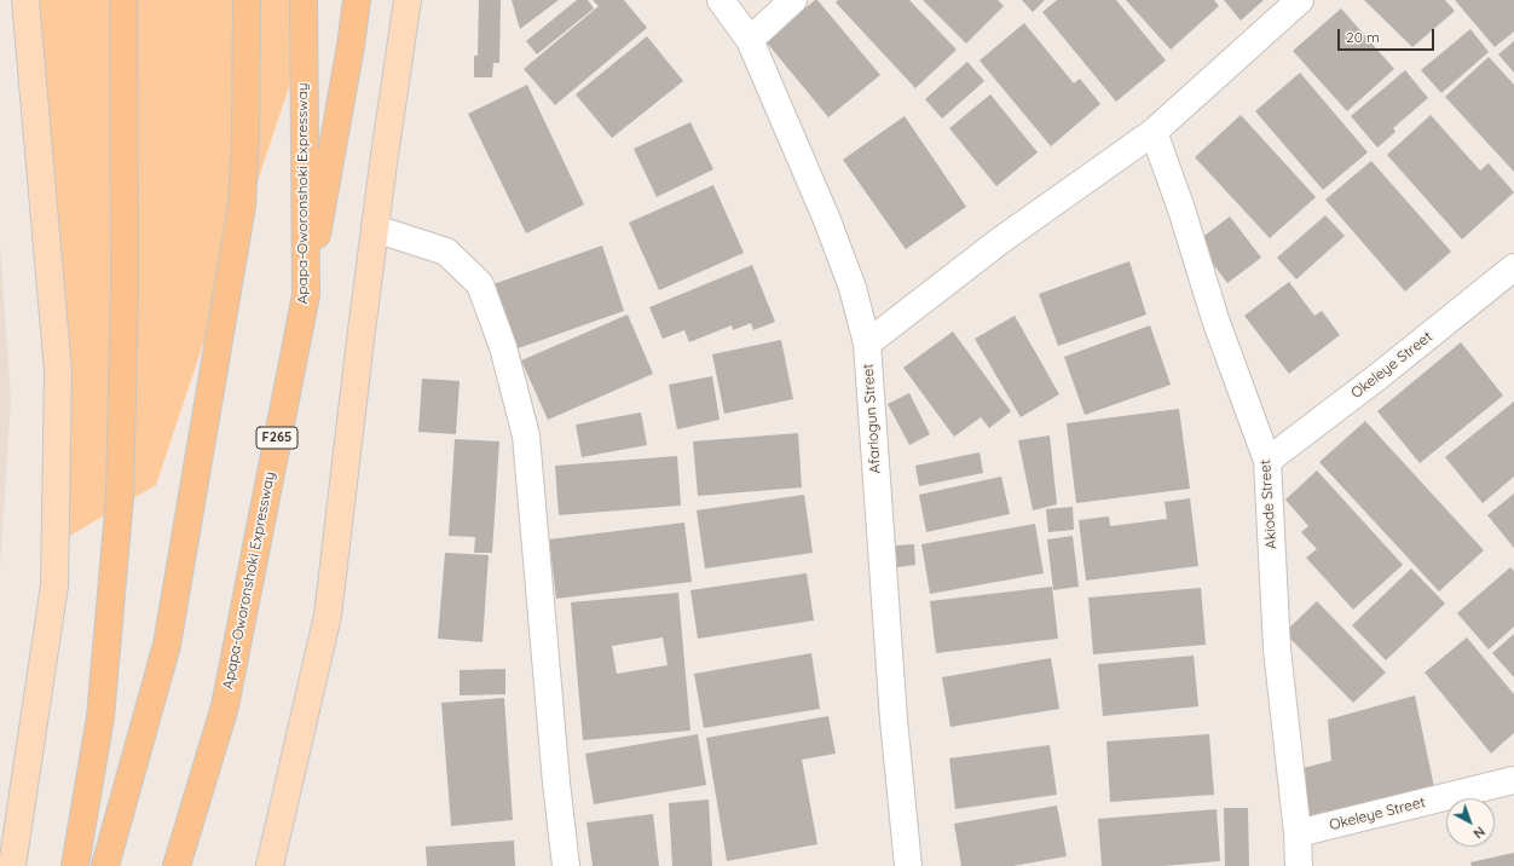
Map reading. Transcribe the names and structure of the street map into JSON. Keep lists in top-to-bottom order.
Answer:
{
  "streets": {
    "highway": ["Apapa-Oworonshoki Expressway", "F265"],
    "street": ["Okeleye Street", "Afariogun Street", "Akiode Street"]
  },
  "crossings": [
    ["Okeleye Street", "Akiode Street"]
  ],
  "scale_bar": "20 m",
  "north": "bottom right"
}
